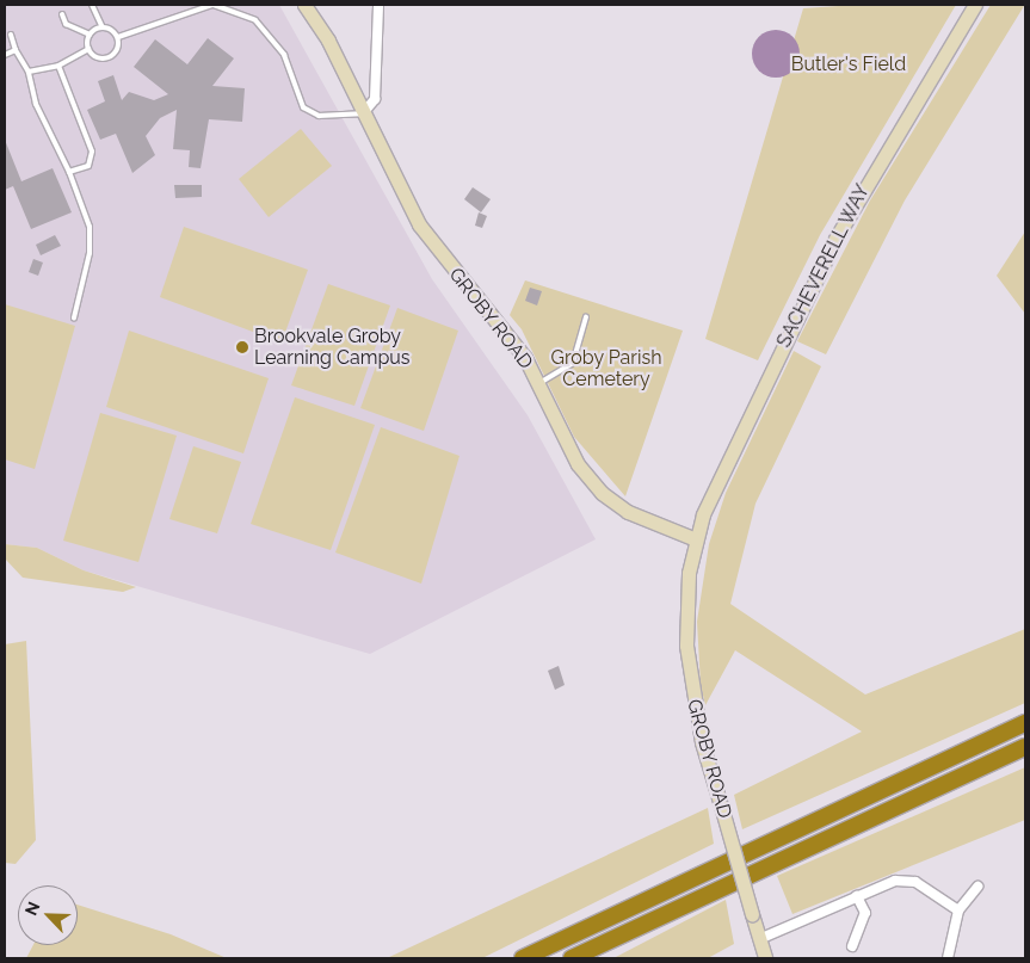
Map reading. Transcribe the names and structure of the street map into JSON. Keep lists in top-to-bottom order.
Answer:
{
  "streets": {
    "street": ["SACHEVERELL WAY", "GROBY ROAD"]
  },
  "crossings": [
    ["SACHEVERELL WAY", "GROBY ROAD"]
  ],
  "parks": ["Butler's Field", "Groby Parish Cemetery"],
  "places": ["Brookvale Groby Learning Campus"],
  "north": "top left"
}
